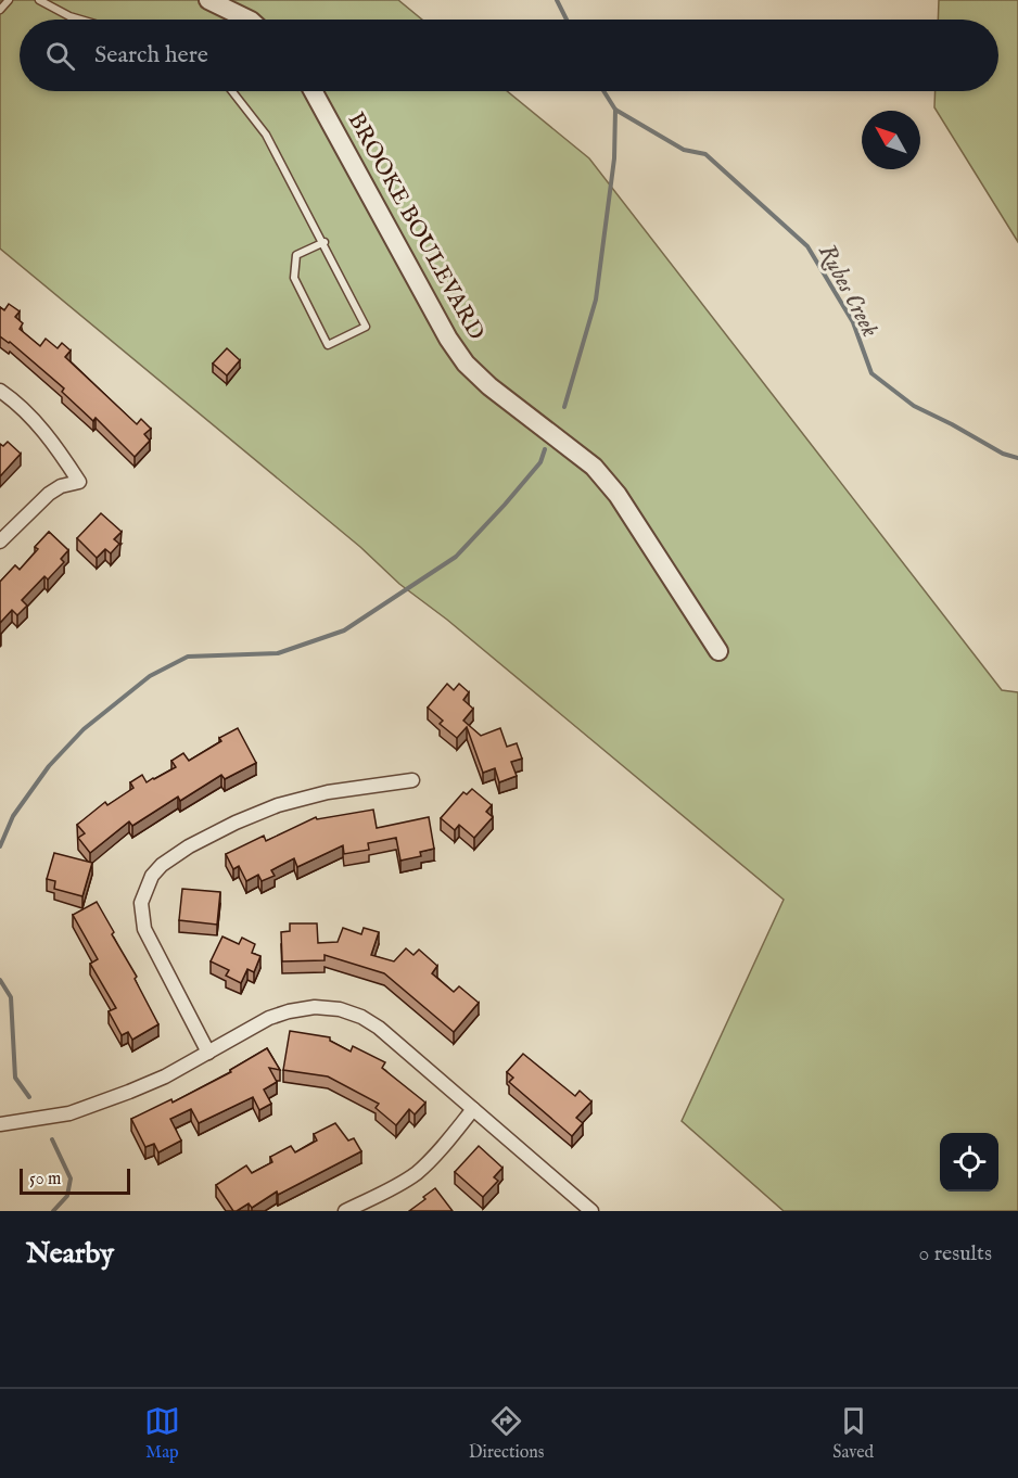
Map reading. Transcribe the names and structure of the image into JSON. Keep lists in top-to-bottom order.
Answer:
{
  "streets": {
    "street": ["BROOKE BOULEVARD"]
  },
  "water": ["Rubes Creek"],
  "scale_bar": "50 m",
  "north": "top left",
  "page": {
    "search": "Search here",
    "scale": "50 m",
    "heading": ["Nearby", "0 results"],
    "nav": ["Map", "Directions", "Saved"]
  }
}
